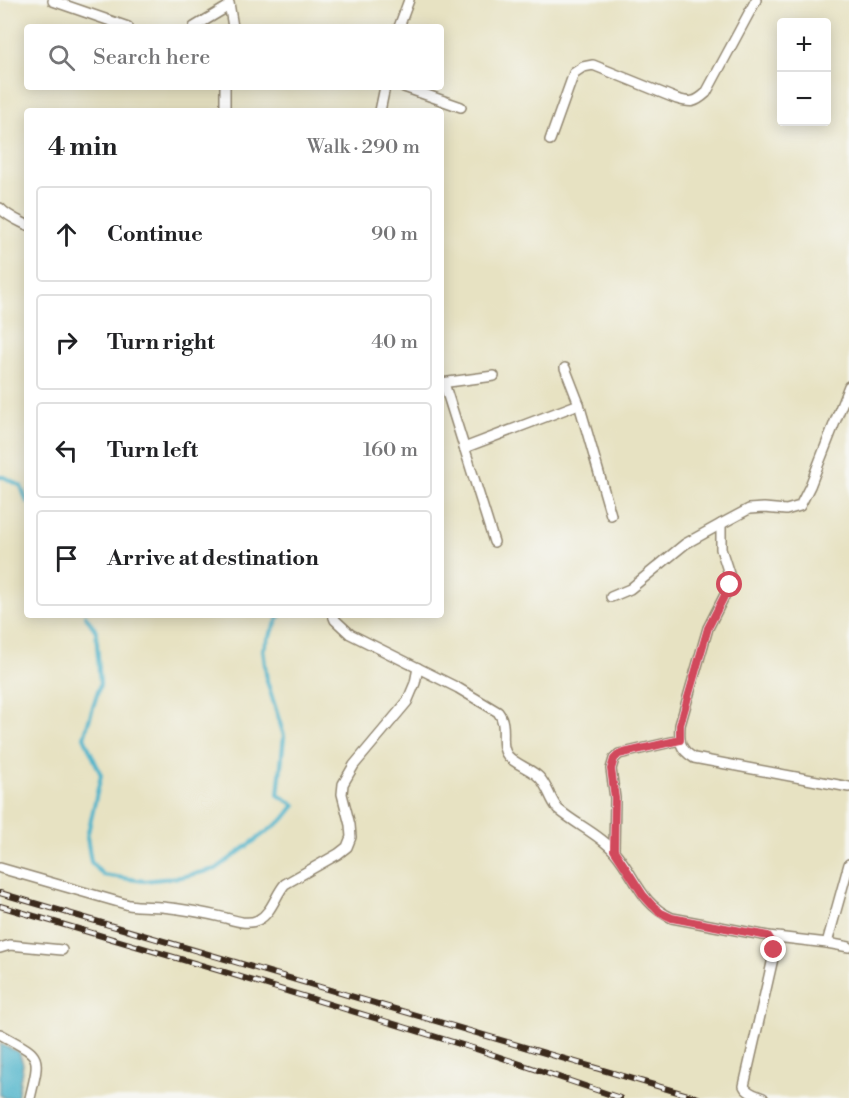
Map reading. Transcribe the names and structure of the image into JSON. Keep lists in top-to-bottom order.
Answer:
{
  "page": {
    "map_buttons": ["+", "−"],
    "search": "Search here",
    "heading": ["4 min", "Walk · 290 m"],
    "list": [
      ["Continue", "90 m"],
      ["Turn right", "40 m"],
      ["Turn left", "160 m"],
      "Arrive at destination"
    ]
  }
}
